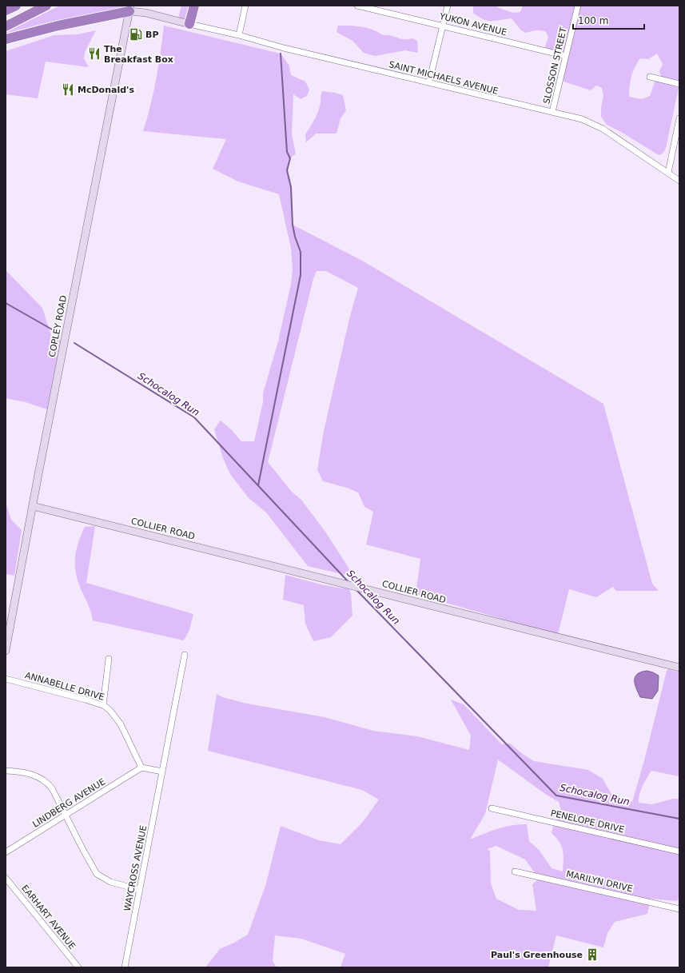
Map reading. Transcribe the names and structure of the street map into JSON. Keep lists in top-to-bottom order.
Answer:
{
  "streets": {
    "main road": ["COPLEY ROAD", "COLLIER ROAD"],
    "street": [
      "YUKON AVENUE",
      "SLOSSON STREET",
      "SAINT MICHAELS AVENUE",
      "ANNABELLE DRIVE",
      "LINDBERG AVENUE",
      "PENELOPE DRIVE",
      "WAYCROSS AVENUE",
      "MARILYN DRIVE",
      "EARHART AVENUE"
    ]
  },
  "crossings": [
    ["YUKON AVENUE", "SLOSSON STREET"],
    ["SLOSSON STREET", "SAINT MICHAELS AVENUE"],
    ["COPLEY ROAD", "COLLIER ROAD"],
    ["ANNABELLE DRIVE", "LINDBERG AVENUE"]
  ],
  "water": ["Schocalog Run"],
  "places": {
    "fuel station": ["BP"],
    "restaurant": ["The Breakfast Box", "McDonald's"],
    "building": ["Paul's Greenhouse"]
  },
  "scale_bar": "100 m"
}
